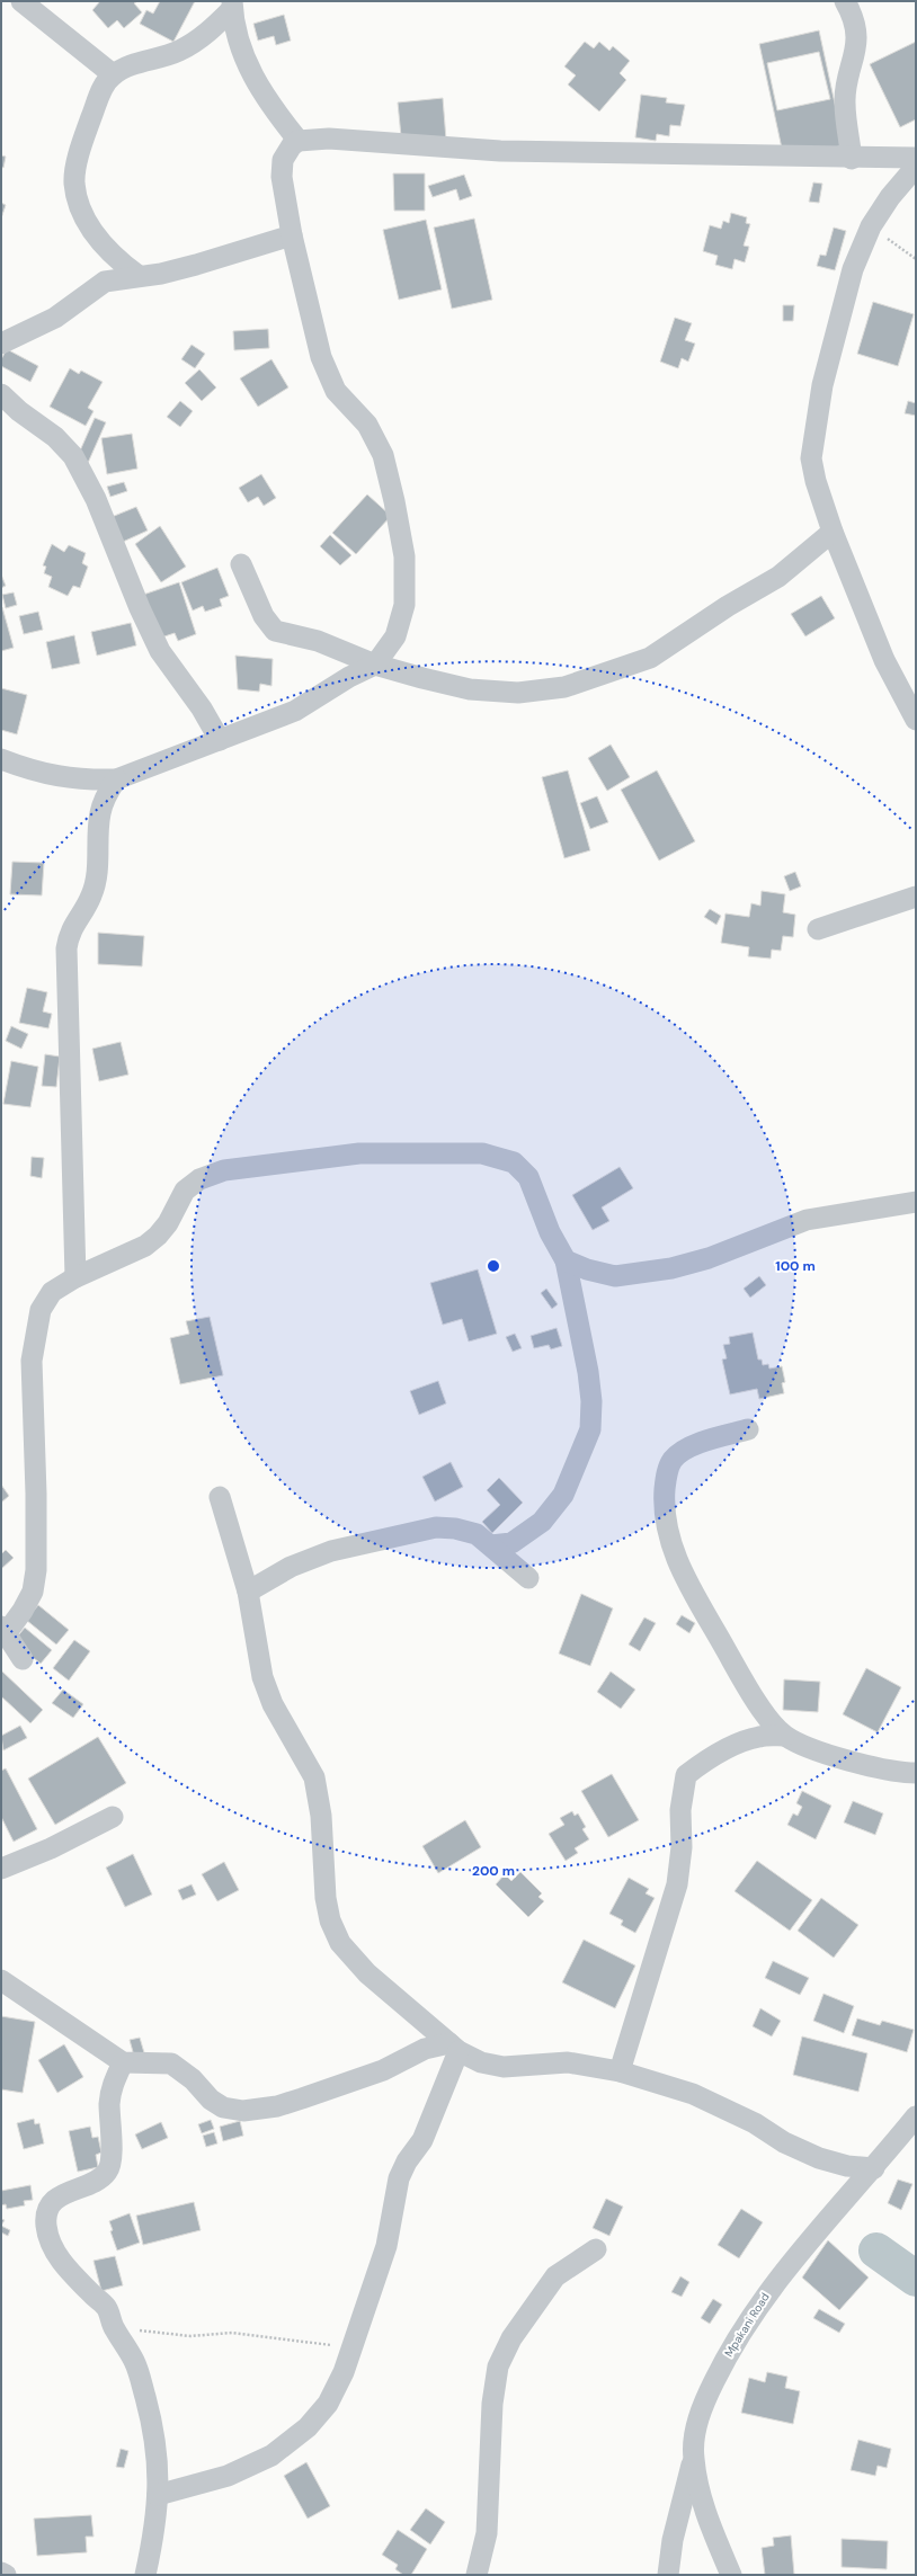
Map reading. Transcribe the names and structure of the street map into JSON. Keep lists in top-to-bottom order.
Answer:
{
  "streets": {
    "street": ["Mpakani Road"]
  },
  "rings": ["100 m", "200 m"]
}
